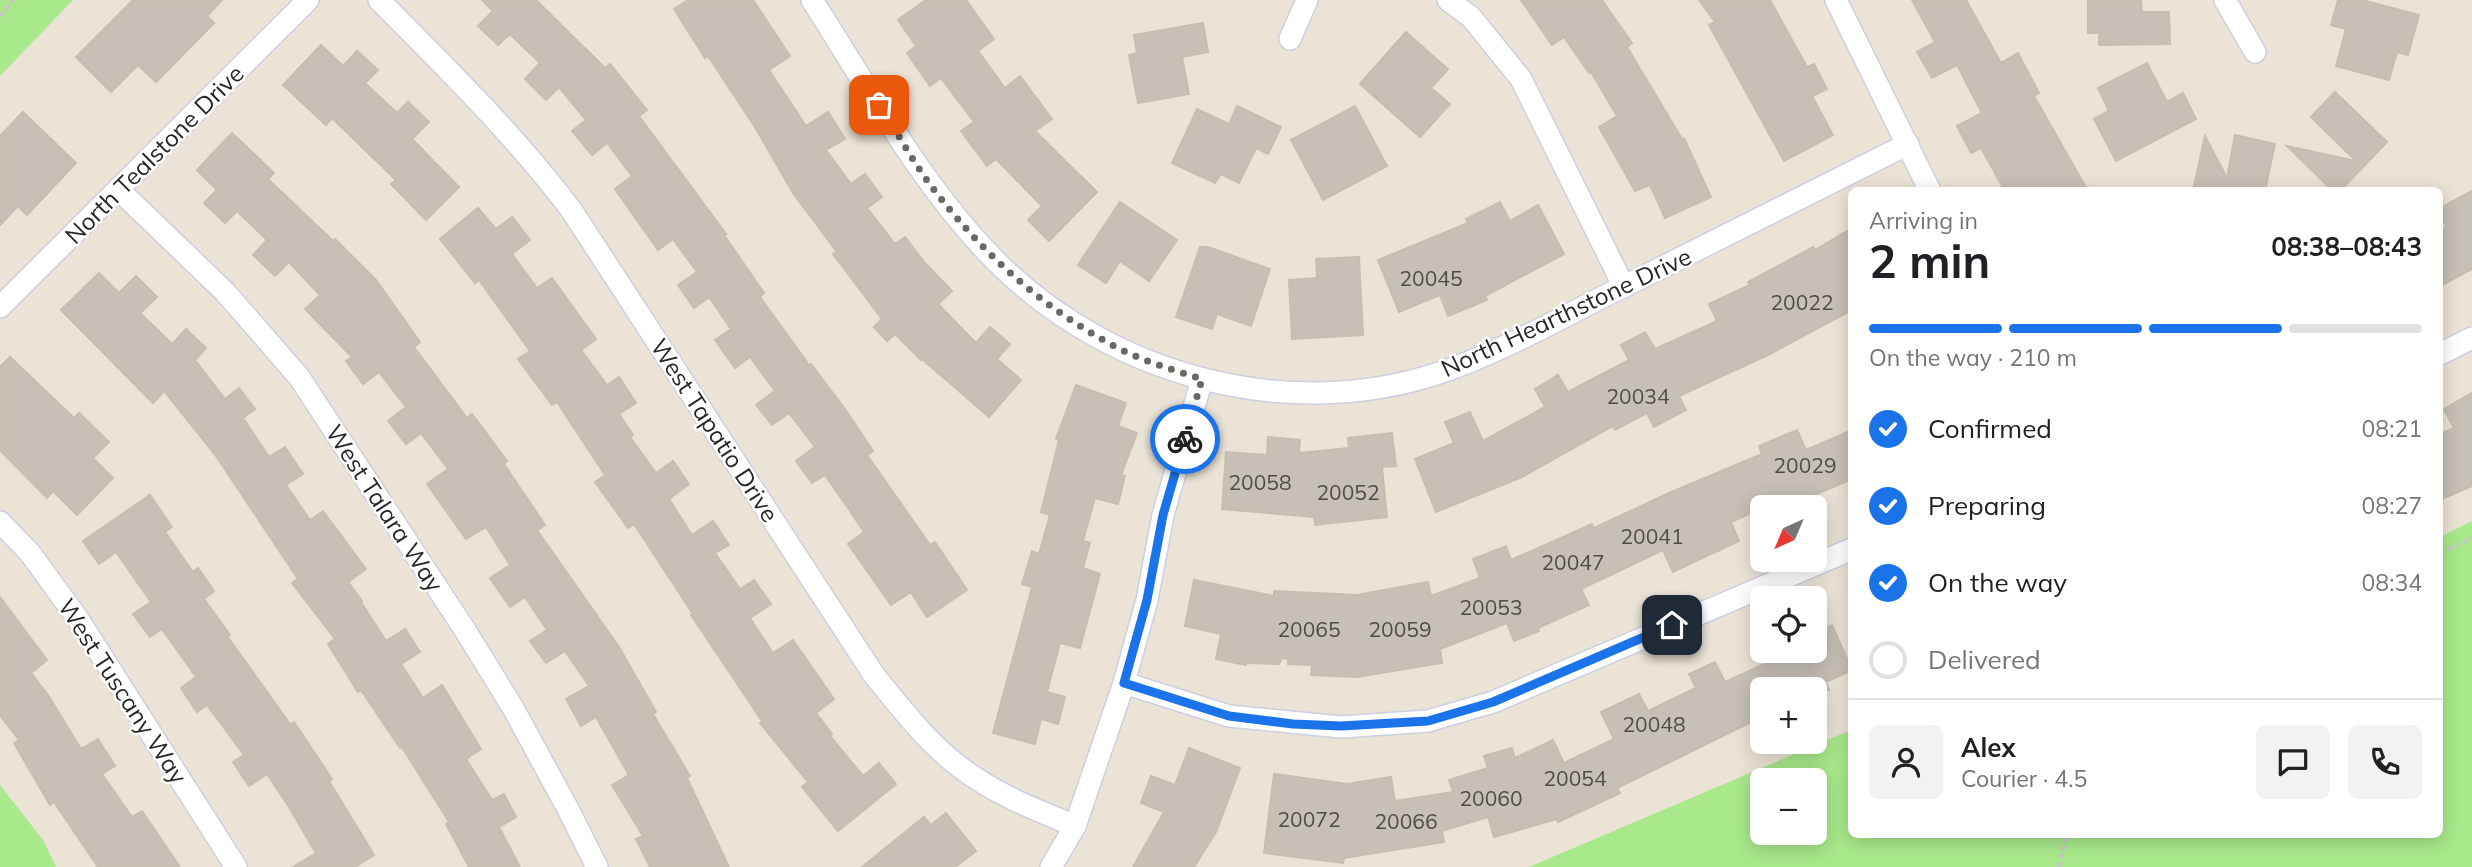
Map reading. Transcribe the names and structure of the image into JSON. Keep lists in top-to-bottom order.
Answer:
{
  "streets": {
    "street": [
      "North Tealstone Drive",
      "North Hearthstone Drive",
      "West Tapatio Drive",
      "West Talara Way",
      "West Tuscany Way"
    ]
  },
  "crossings": [
    ["North Tealstone Drive", "West Talara Way"]
  ],
  "house_numbers": [
    "20045",
    "20022",
    "20034",
    "20029",
    "20058",
    "20052",
    "20041",
    "20047",
    "20053",
    "20065",
    "20059",
    "20048",
    "20054",
    "20060",
    "20072",
    "20066"
  ],
  "north": "bottom left",
  "page": {
    "heading": ["2 min", "Arriving in", "08:38–08:43"],
    "panel": ["Alex", "Courier · 4.5"],
    "bar": "On the way · 210 m",
    "list": [
      ["Confirmed", "08:21"],
      ["Preparing", "08:27"],
      ["On the way", "08:34"],
      "Delivered"
    ],
    "map_buttons": ["+", "−"]
  }
}
